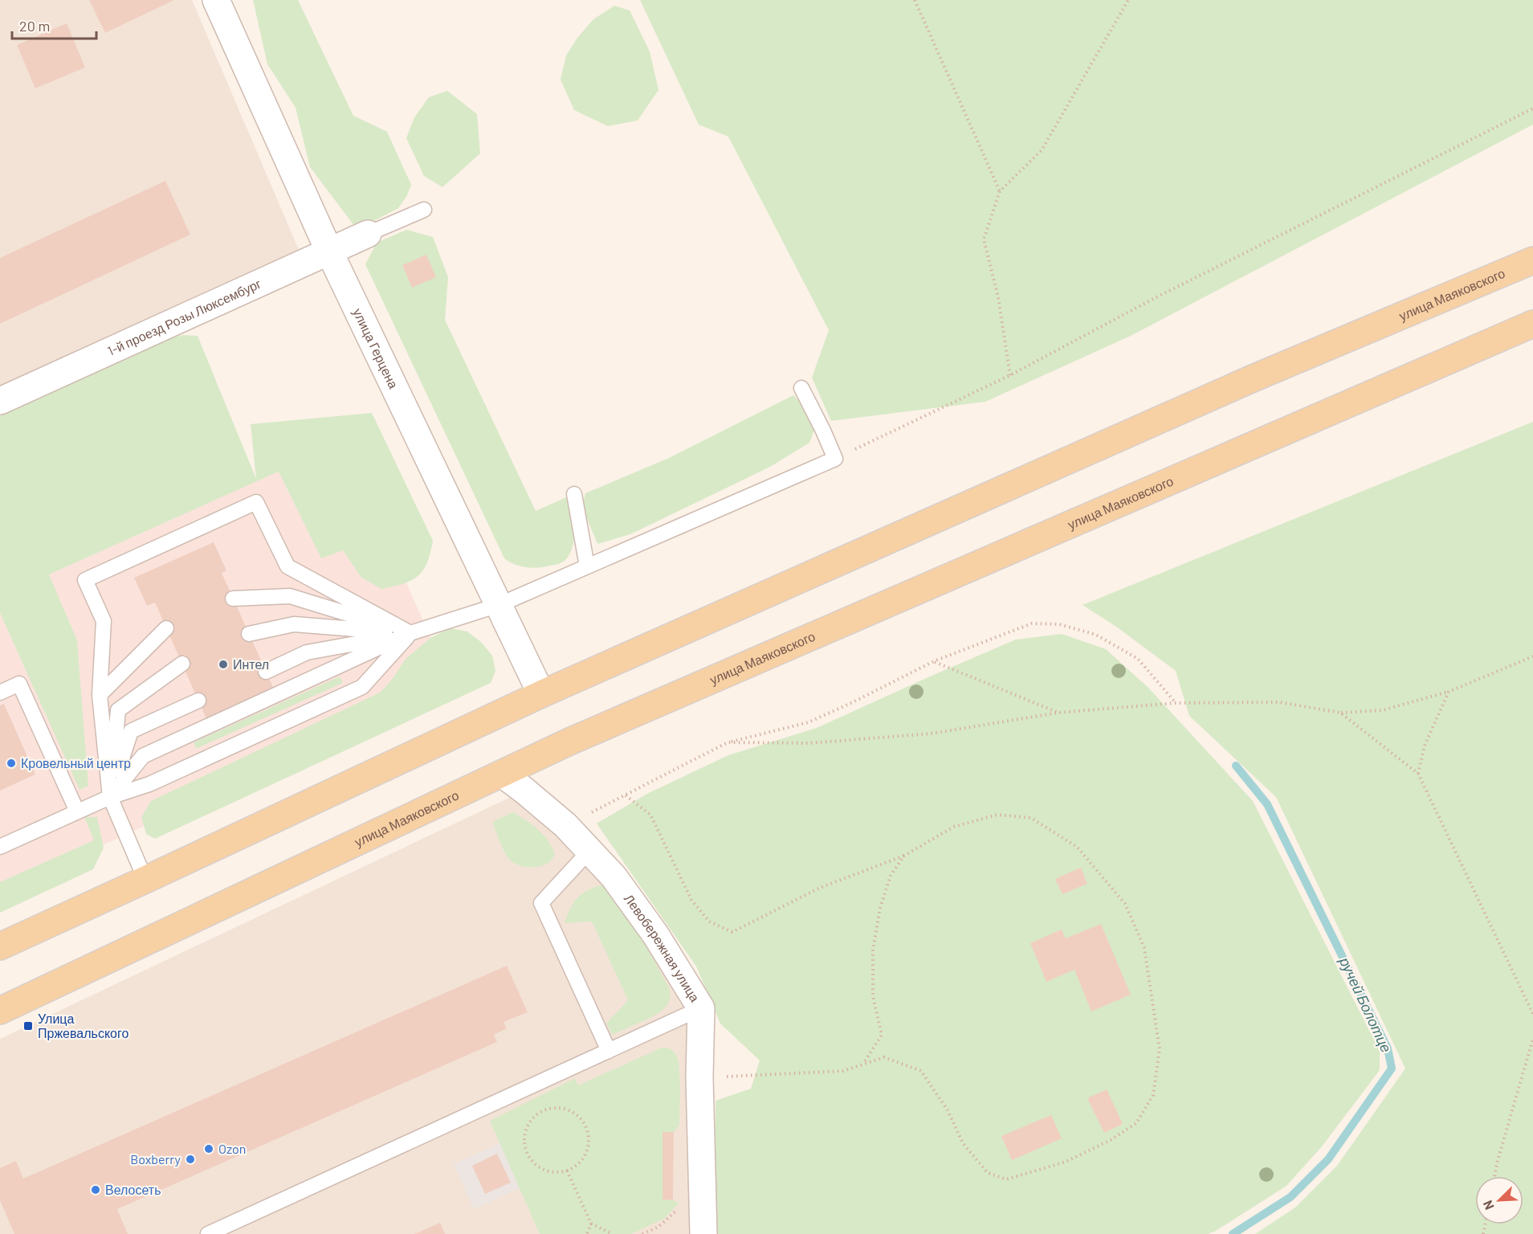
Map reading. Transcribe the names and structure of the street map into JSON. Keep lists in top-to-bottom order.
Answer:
{
  "streets": {
    "main road": ["улица Маяковского"],
    "street": ["1-й проезд Розы Люксембург", "улица Герцена", "Левобережная улица"]
  },
  "crossings": [
    ["улица Маяковского", "улица Герцена"],
    ["улица Маяковского", "Левобережная улица"],
    ["1-й проезд Розы Люксембург", "улица Герцена"]
  ],
  "water": ["ручей Болотце"],
  "places": {
    "other": [
      "Интел",
      "Кровельный центр",
      "Ozon",
      "Boxberry",
      "Велосеть"
    ],
    "transit": ["Улица Пржевальского"]
  },
  "scale_bar": "20 m",
  "north": "bottom left"
}
